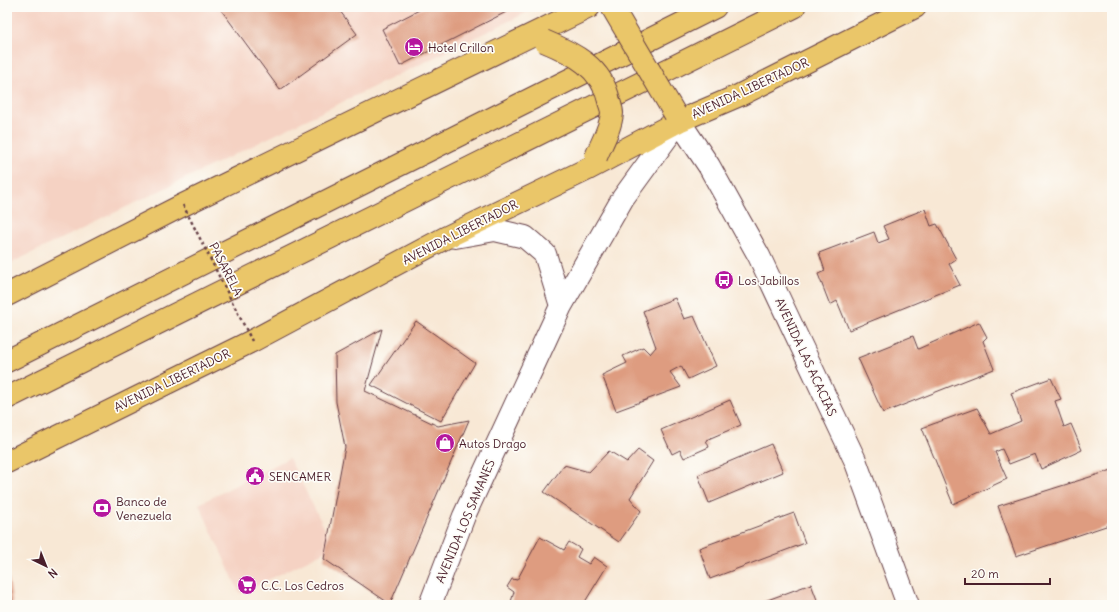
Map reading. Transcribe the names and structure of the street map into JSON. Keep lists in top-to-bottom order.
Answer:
{
  "streets": {
    "main road": ["AVENIDA LIBERTADOR"],
    "street": ["AVENIDA LAS ACACIAS", "AVENIDA LOS SAMANES"],
    "path": ["PASARELA"]
  },
  "crossings": [
    ["AVENIDA LIBERTADOR", "PASARELA"],
    ["AVENIDA LIBERTADOR", "AVENIDA LAS ACACIAS"],
    ["AVENIDA LIBERTADOR", "AVENIDA LOS SAMANES"],
    ["AVENIDA LAS ACACIAS", "AVENIDA LOS SAMANES"]
  ],
  "places": {
    "hotel": ["Hotel Crillon"],
    "bus stop": ["Los Jabillos"],
    "shop": ["Autos Drago"],
    "public building": ["SENCAMER"],
    "bank": ["Banco de Venezuela"],
    "supermarket": ["C.C. Los Cedros"]
  },
  "scale_bar": "20 m",
  "north": "bottom right"
}
